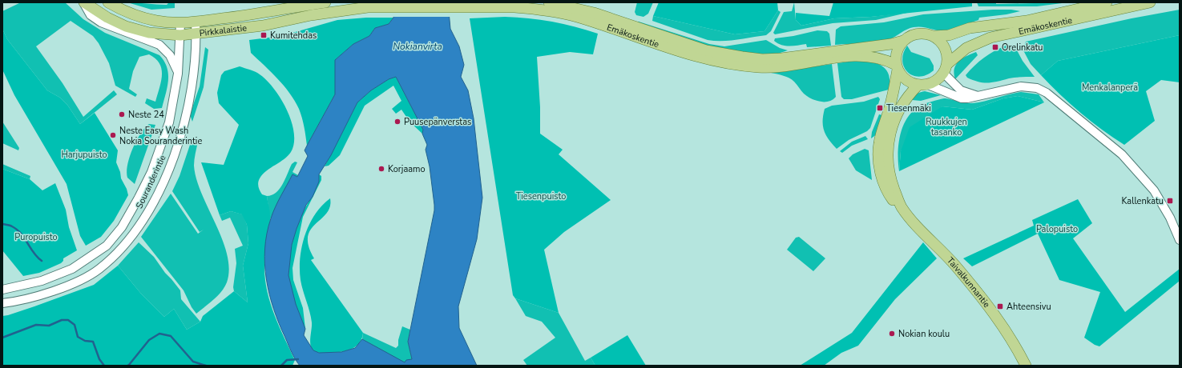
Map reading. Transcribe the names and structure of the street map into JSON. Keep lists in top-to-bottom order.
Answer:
{
  "streets": {
    "main road": ["Emäkoskentie", "Pirkkalaistie", "Taivalkunnantie"],
    "street": ["Souranderintie"]
  },
  "crossings": [
    ["Emäkoskentie", "Pirkkalaistie"],
    ["Emäkoskentie", "Taivalkunnantie"],
    ["Pirkkalaistie", "Souranderintie"]
  ],
  "water": ["Nokianvirta"],
  "parks": [
    "Menkalanperä",
    "Ruukkujen tasanko",
    "Harjupuisto",
    "Tiesenpuisto",
    "Palopuisto",
    "Puropuisto"
  ],
  "places": {
    "transit": [
      "Kumitehdas",
      "Orelinkatu",
      "Tiesenmäki",
      "Kallenkatu",
      "Ahteensivu"
    ],
    "other": [
      "Neste 24",
      "Puusepänverstas",
      "Neste Easy Wash Nokia Souranderintie",
      "Korjaamo",
      "Nokian koulu"
    ]
  }
}
